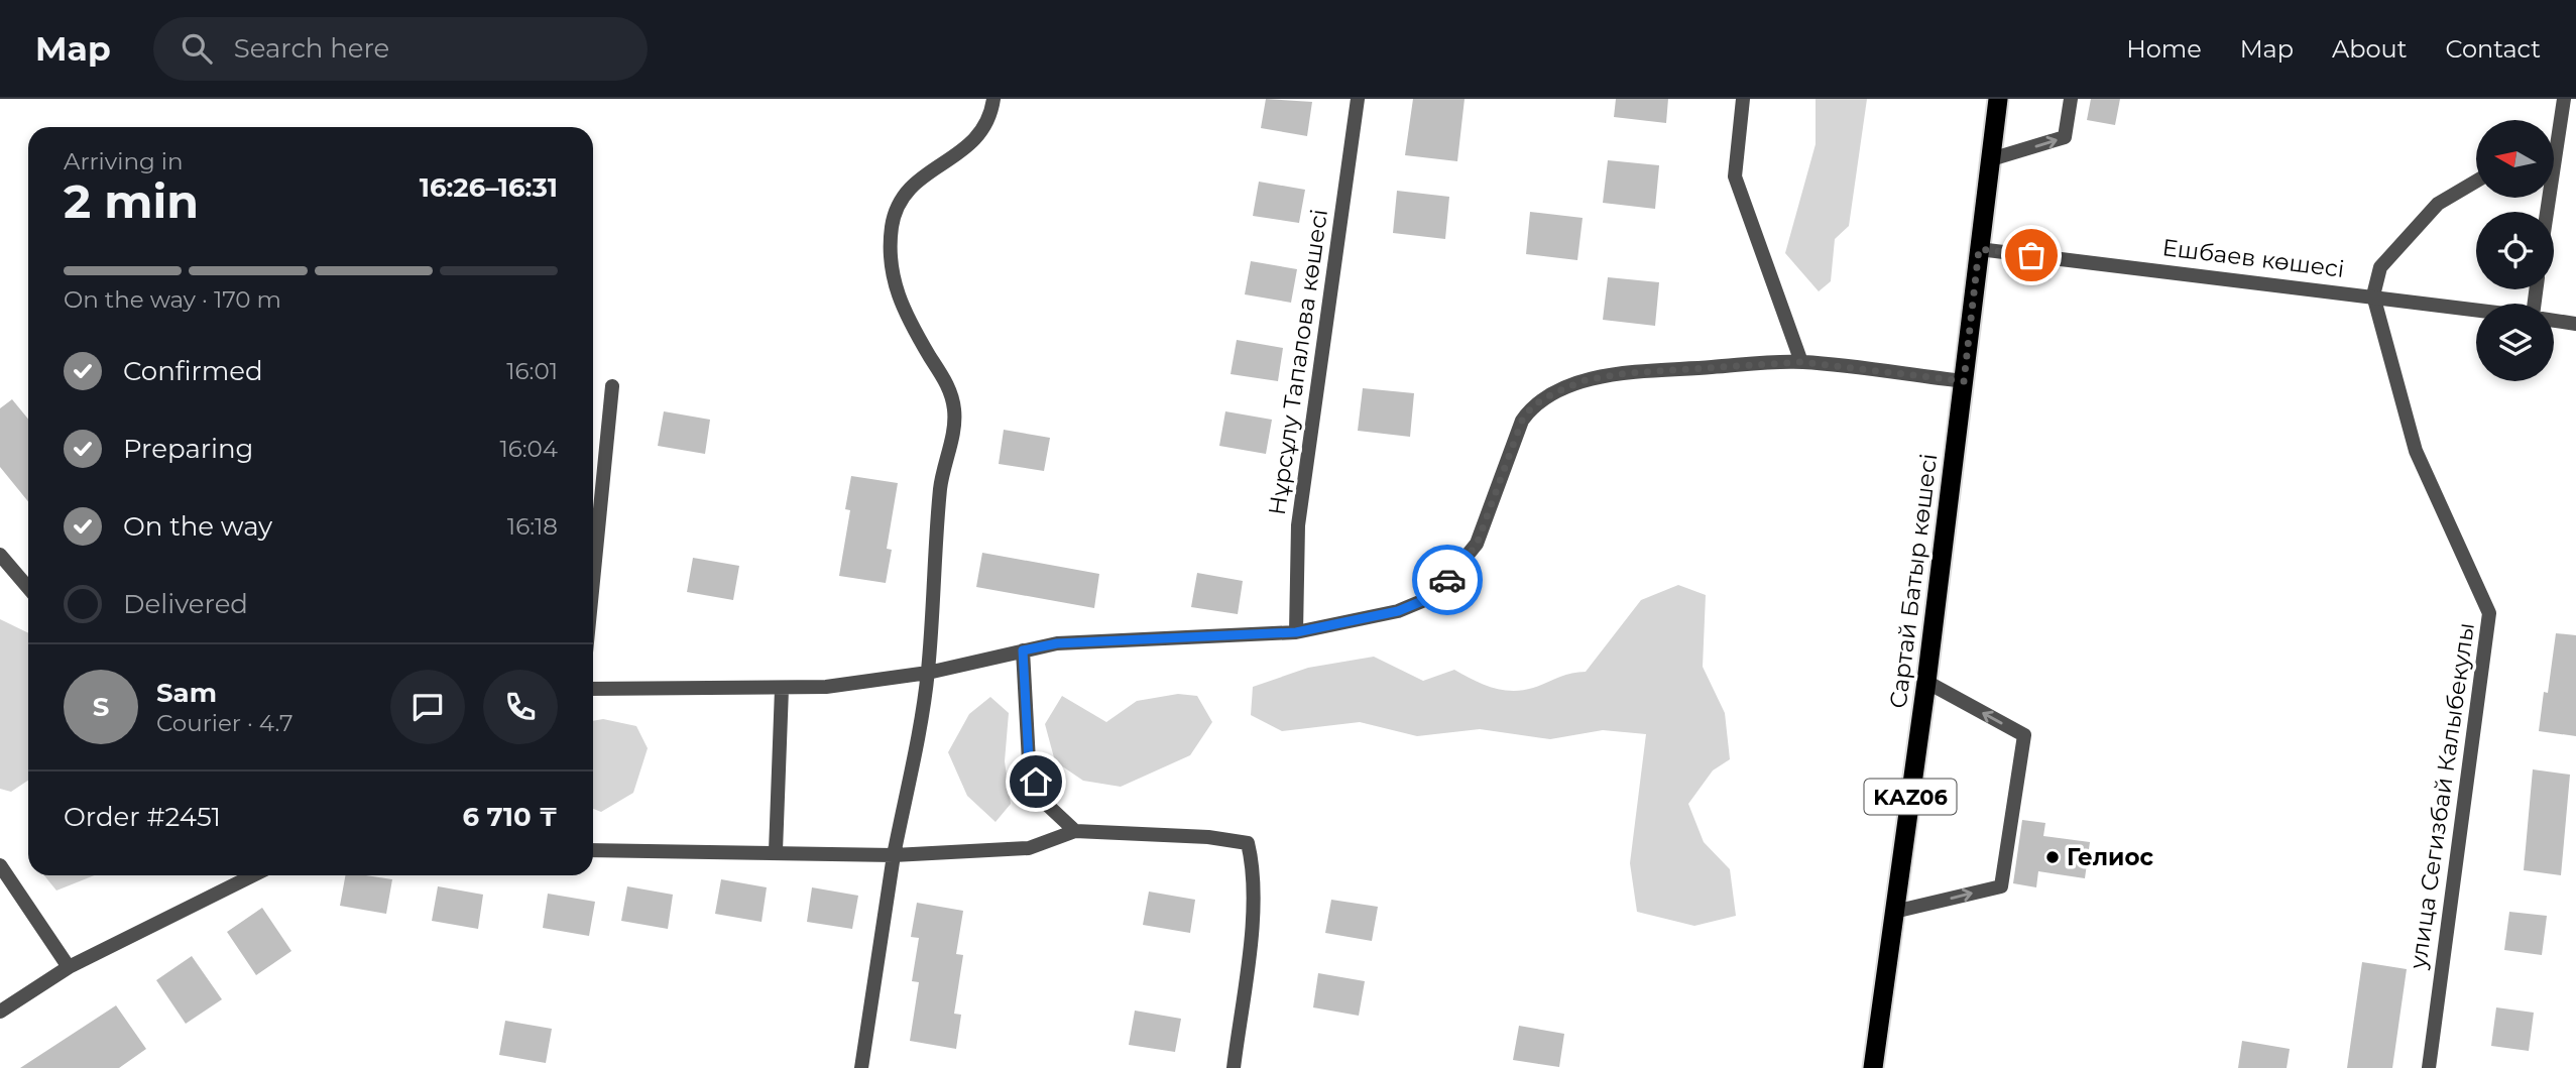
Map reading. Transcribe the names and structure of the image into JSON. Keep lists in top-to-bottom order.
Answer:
{
  "streets": {
    "highway": ["Сартай Батыр көшесі", "KАZ06"],
    "street": ["Ешбаев көшесі", "Нұрсұлу Тапалова көшесі", "улица Сегизбай Калыбекулы"]
  },
  "crossings": [
    ["Ешбаев көшесі", "Сартай Батыр көшесі"],
    ["Ешбаев көшесі", "улица Сегизбай Калыбекулы"]
  ],
  "places": ["Гелиос"],
  "north": "left",
  "page": {
    "header": "Map",
    "search": "Search here",
    "nav": [
      "Home",
      "Map",
      "About",
      "Contact"
    ],
    "heading": ["2 min", "Arriving in", "16:26–16:31"],
    "panel": [
      "Sam",
      "Courier · 4.7",
      "Order #2451",
      "6 710 ₸"
    ],
    "bar": "On the way · 170 m",
    "list": [
      ["Confirmed", "16:01"],
      ["Preparing", "16:04"],
      ["On the way", "16:18"],
      "Delivered"
    ],
    "round": "S"
  }
}
